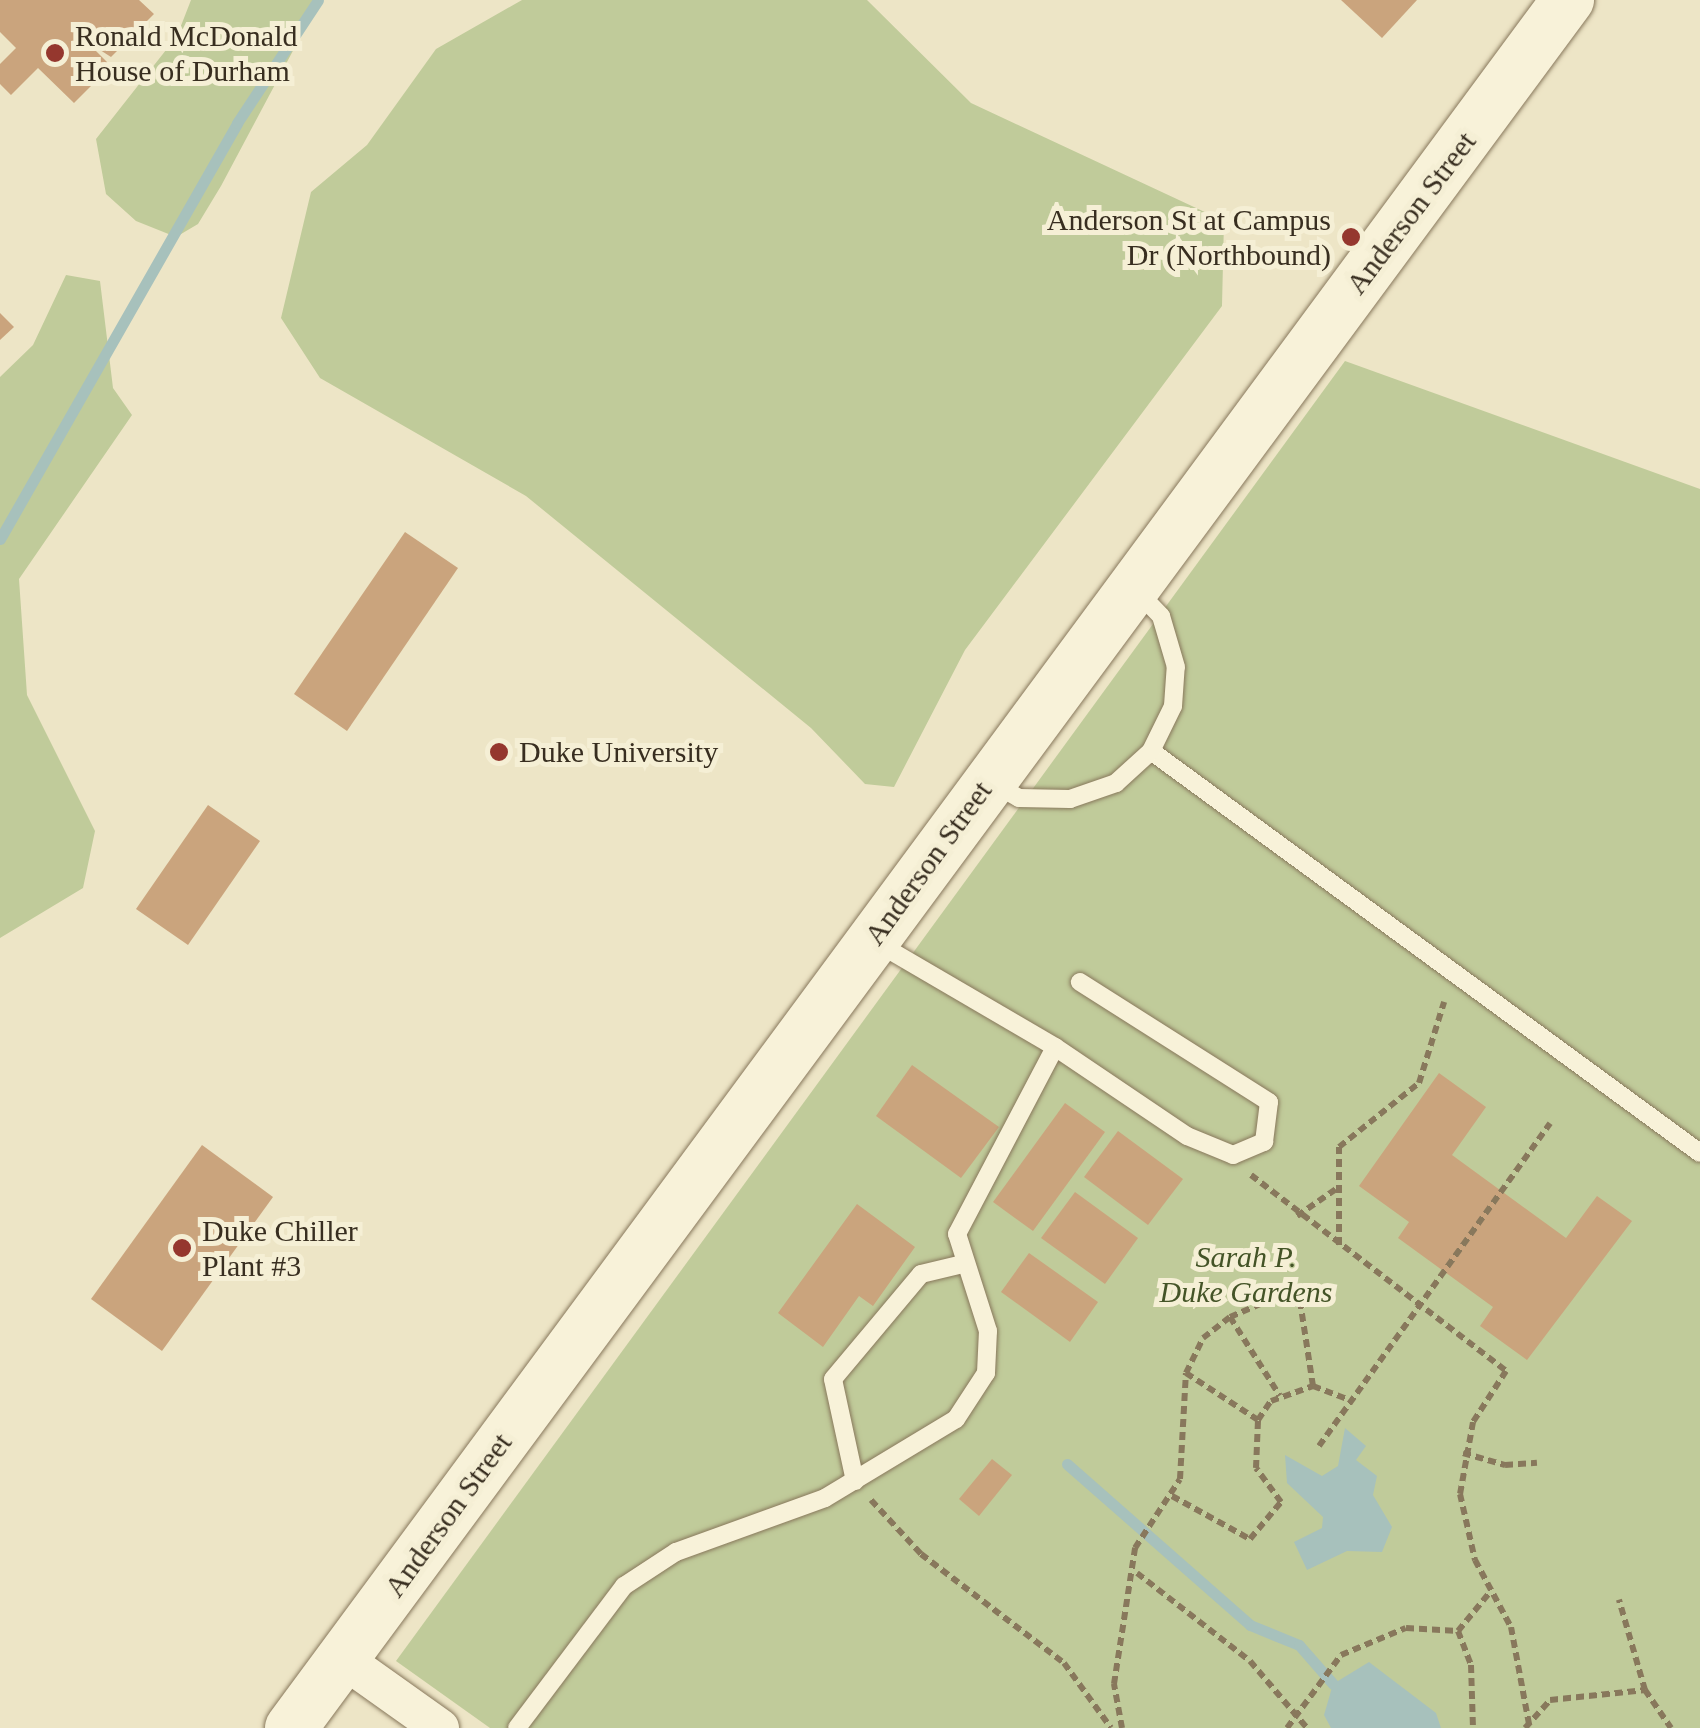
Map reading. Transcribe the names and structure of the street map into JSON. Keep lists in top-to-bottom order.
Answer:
{
  "streets": {
    "street": ["Anderson Street"]
  },
  "parks": ["Sarah P. Duke Gardens"],
  "places": [
    "Ronald McDonald House of Durham",
    "Anderson St at Campus Dr (Northbound)",
    "Duke University",
    "Duke Chiller Plant #3"
  ]
}
